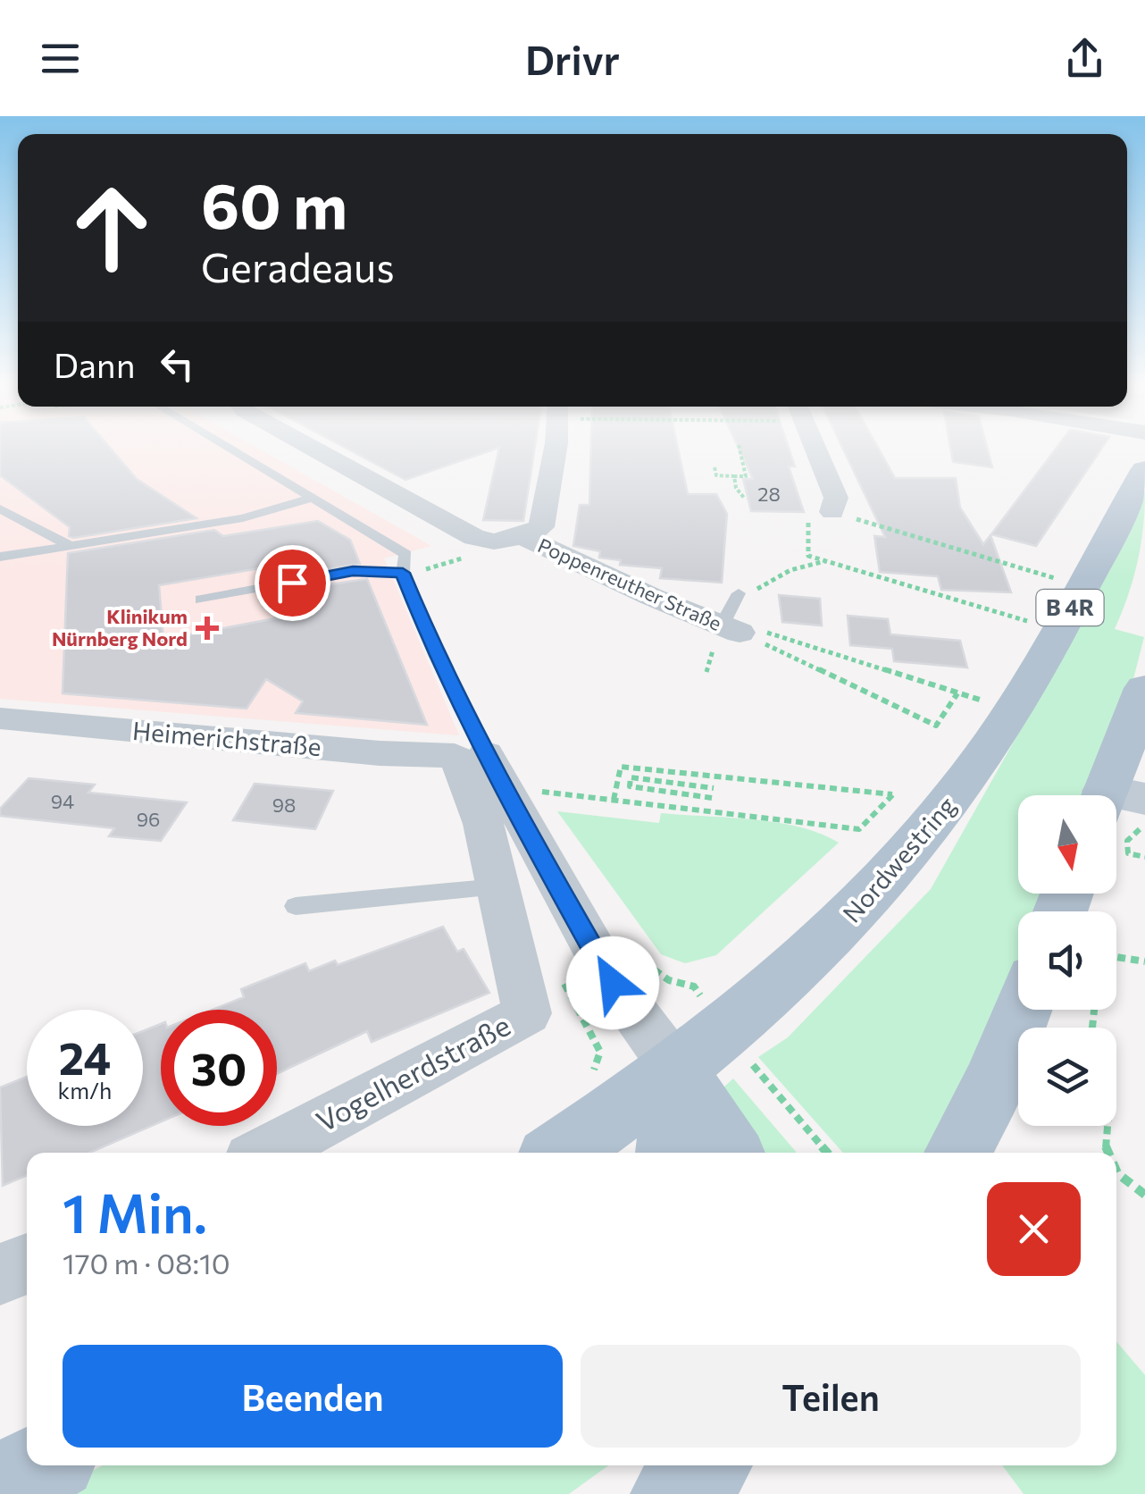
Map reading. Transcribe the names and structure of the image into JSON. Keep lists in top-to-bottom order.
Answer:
{
  "streets": {
    "main road": ["B 4R", "Nordwestring"],
    "street": ["Poppenreuther Straße", "Heimerichstraße", "Vogelherdstraße"]
  },
  "crossings": [
    ["Heimerichstraße", "Vogelherdstraße"]
  ],
  "places": {
    "health": ["Klinikum Nürnberg Nord"]
  },
  "house_numbers": [
    "28",
    "94",
    "98",
    "96"
  ],
  "north": "bottom",
  "page": {
    "header": "Drivr",
    "turn": ["60 m", "Geradeaus"],
    "then": "Dann",
    "speed": "24 km/h",
    "limit": "30",
    "heading": ["1 Min.", "170 m · 08:10"],
    "buttons": ["Beenden", "Teilen"]
  }
}
